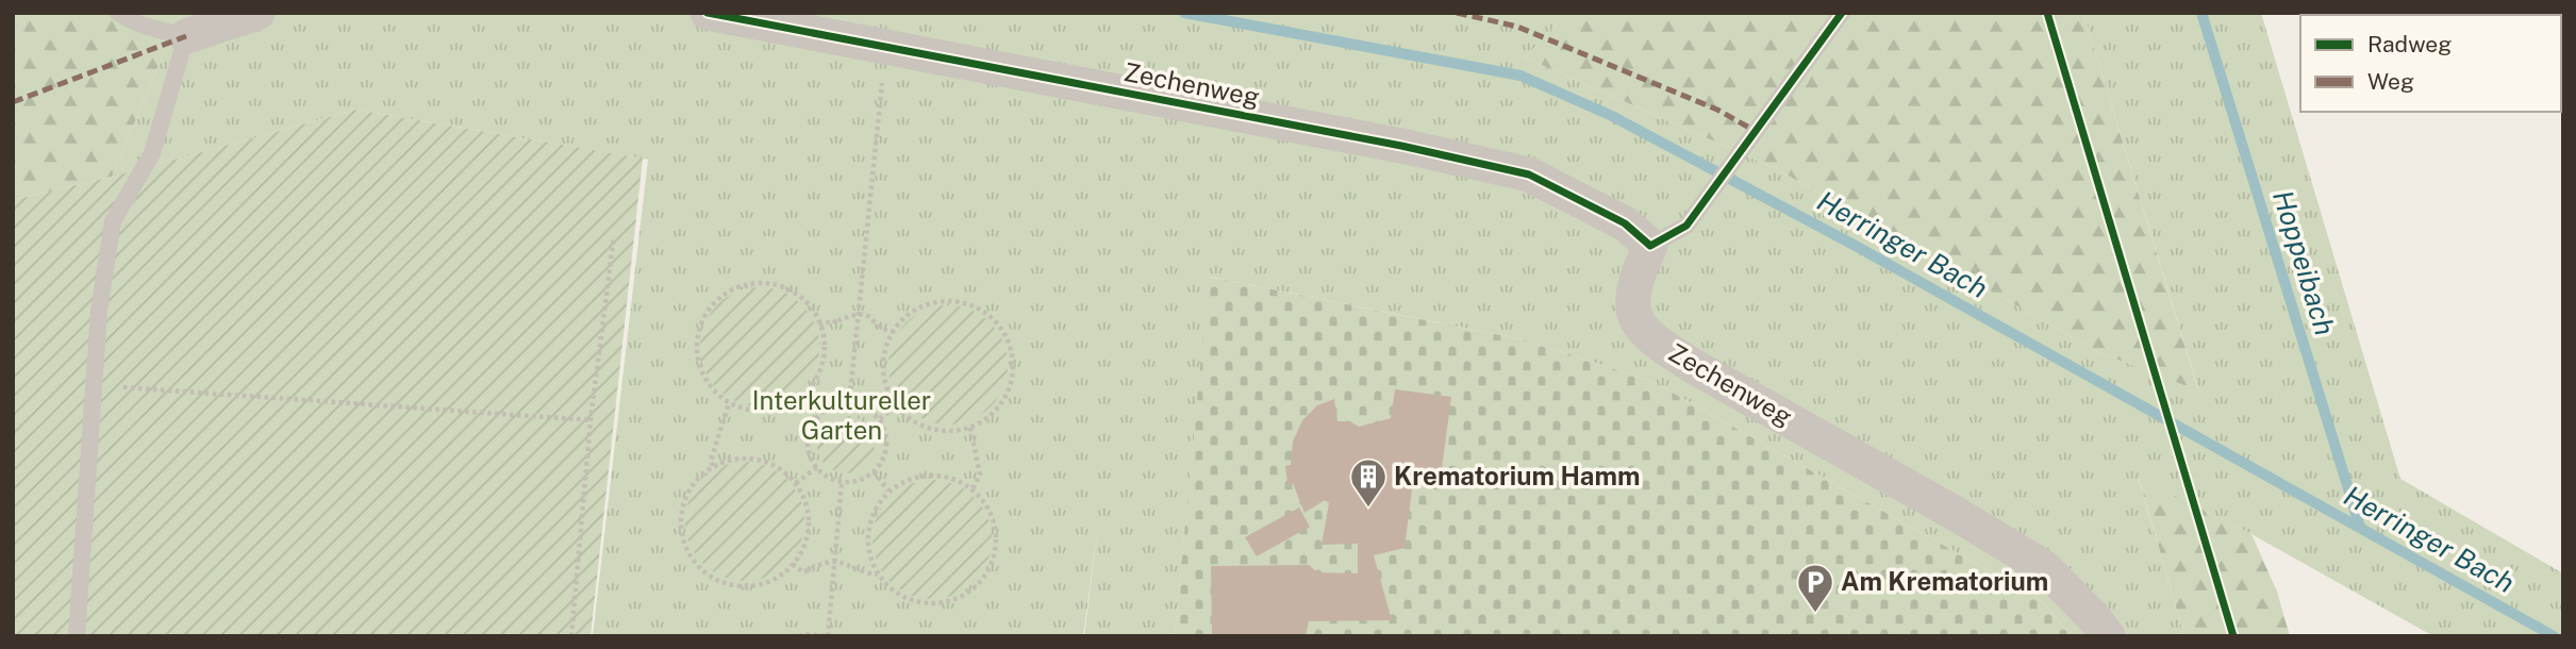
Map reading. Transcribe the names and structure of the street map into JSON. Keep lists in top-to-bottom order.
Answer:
{
  "streets": {
    "street": ["Zechenweg"]
  },
  "water": ["Herringer Bach", "Hoppeibach"],
  "parks": ["Interkultureller Garten"],
  "places": {
    "building": ["Krematorium Hamm"],
    "parking": ["Am Krematorium"]
  },
  "legend": ["Radweg", "Weg"]
}
